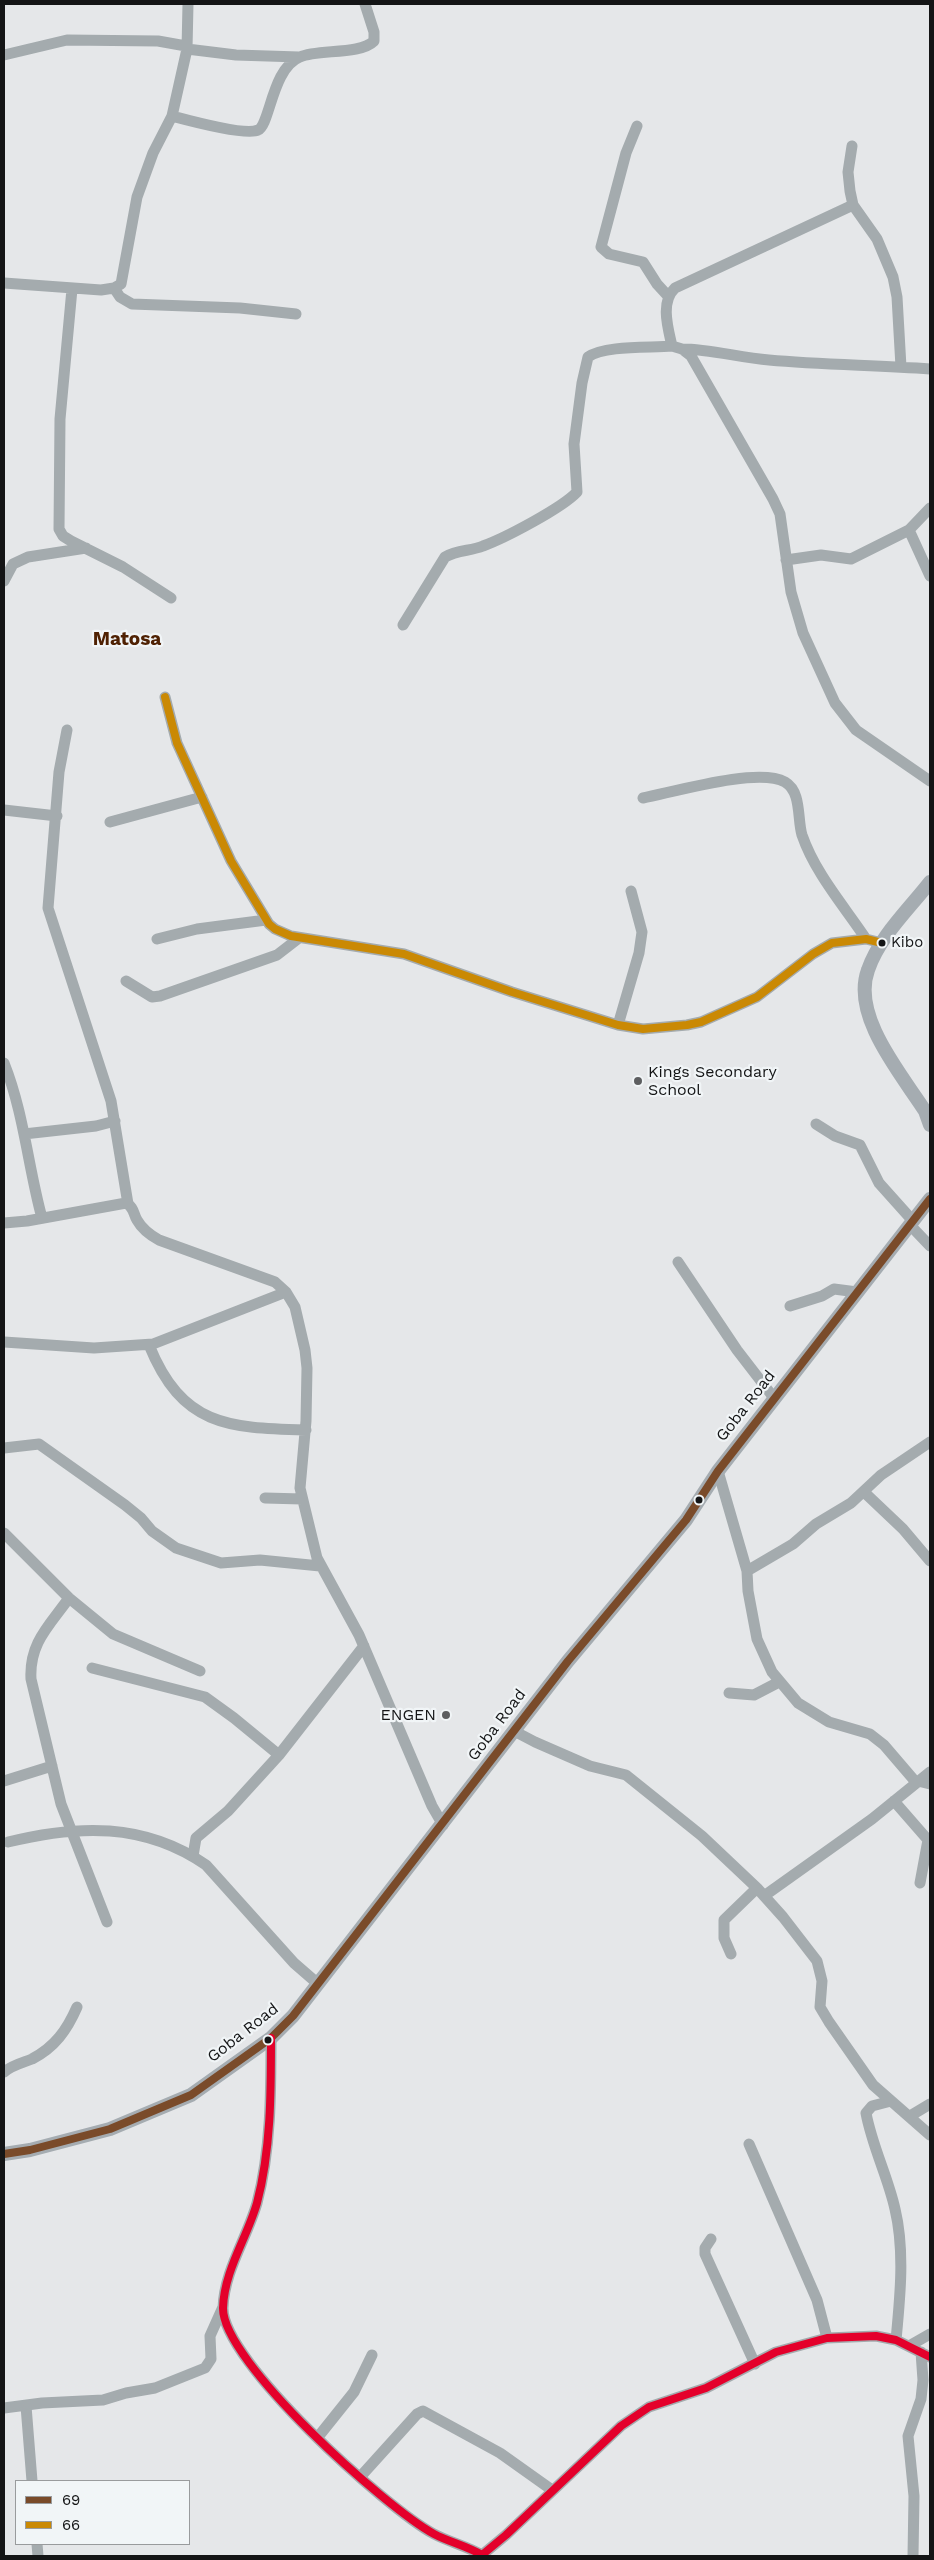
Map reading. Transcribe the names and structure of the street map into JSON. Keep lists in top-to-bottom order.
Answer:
{
  "streets": {
    "main road": ["Goba Road"]
  },
  "districts": ["Matosa"],
  "places": ["Kibo", "Kings Secondary School", "ENGEN"],
  "lines": ["transit line 66", "transit line 69"],
  "legend": ["69", "66"]
}
